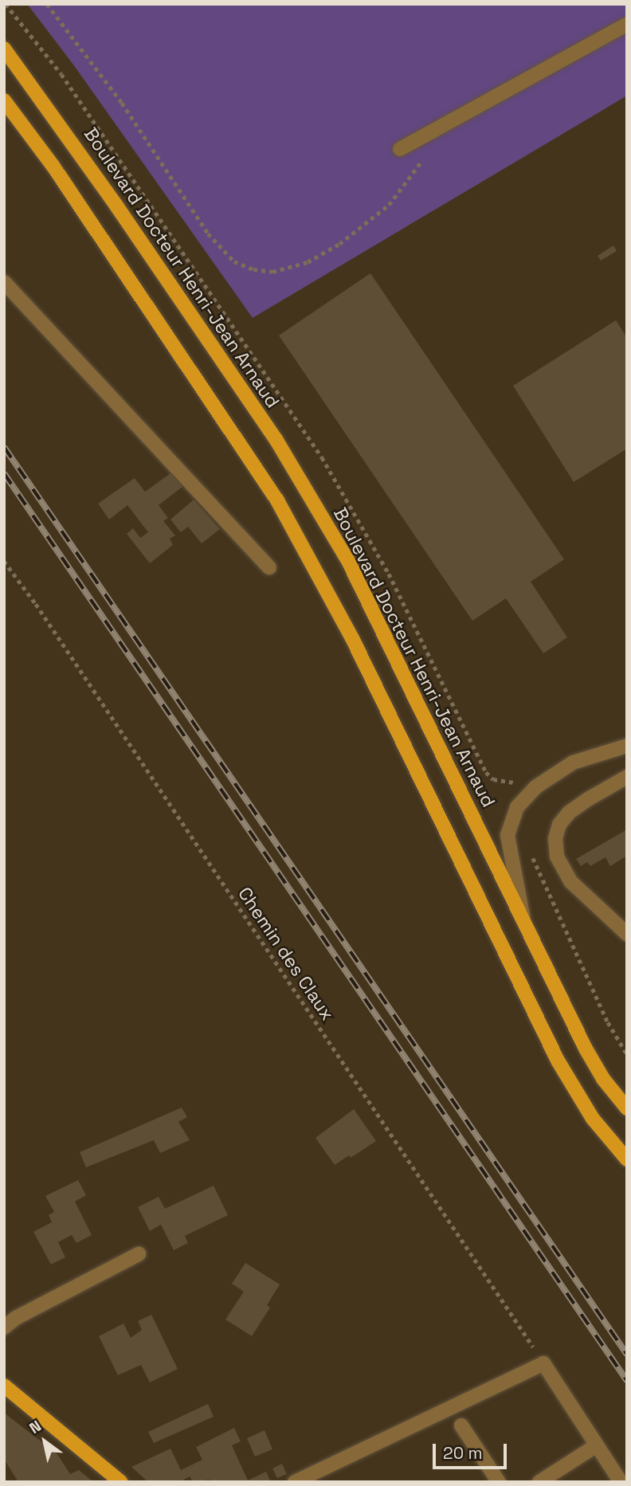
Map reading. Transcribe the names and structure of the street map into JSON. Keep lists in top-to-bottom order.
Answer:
{
  "streets": {
    "main road": ["Boulevard Docteur Henri-Jean Arnaud"],
    "path": ["Chemin des Claux"]
  },
  "scale_bar": "20 m",
  "north": "top left"
}
